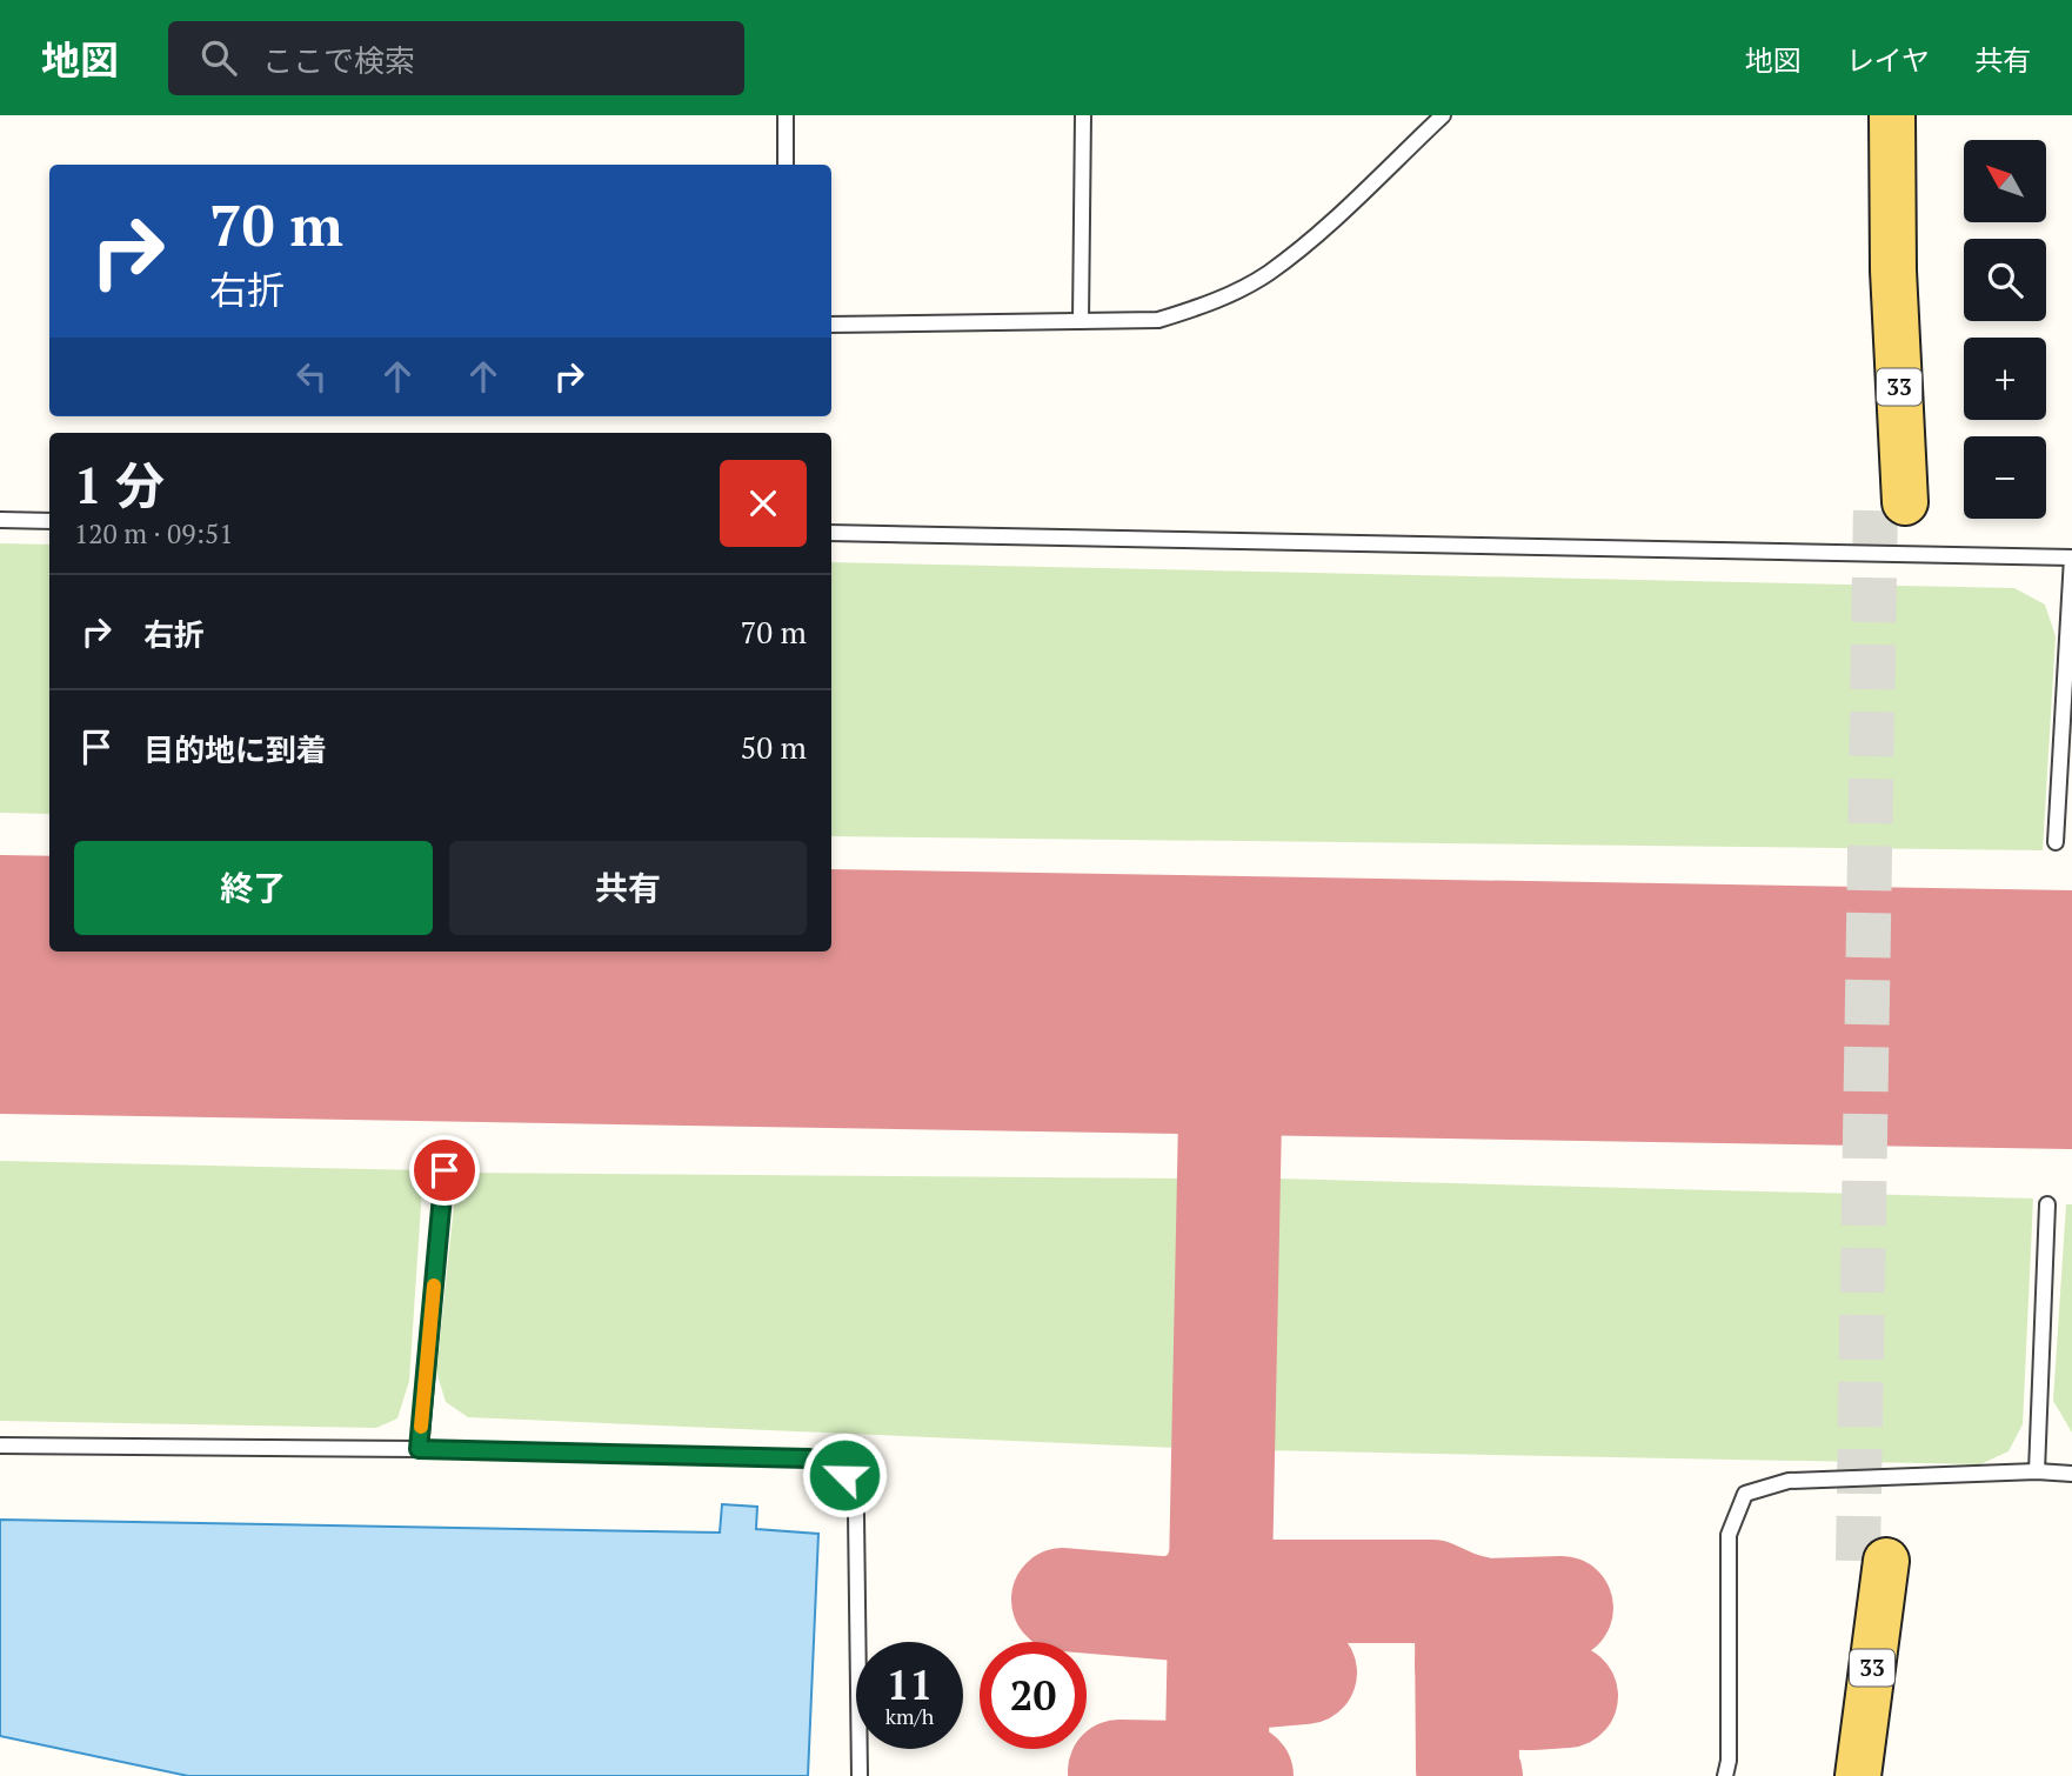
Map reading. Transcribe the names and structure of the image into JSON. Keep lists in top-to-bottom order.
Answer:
{
  "streets": {
    "main road": ["33"]
  },
  "north": "top left",
  "page": {
    "header": "地図",
    "search": "ここで検索",
    "nav": ["地図", "レイヤ", "共有"],
    "map_buttons": ["+", "−"],
    "turn": ["70 m", "右折"],
    "heading": ["1 分", "120 m · 09:51"],
    "list": [
      {
        "name": "右折",
        "value": "70 m"
      },
      {
        "name": "目的地に到着",
        "value": "50 m"
      }
    ],
    "buttons": ["終了", "共有"],
    "speed": "11 km/h",
    "limit": "20"
  }
}
